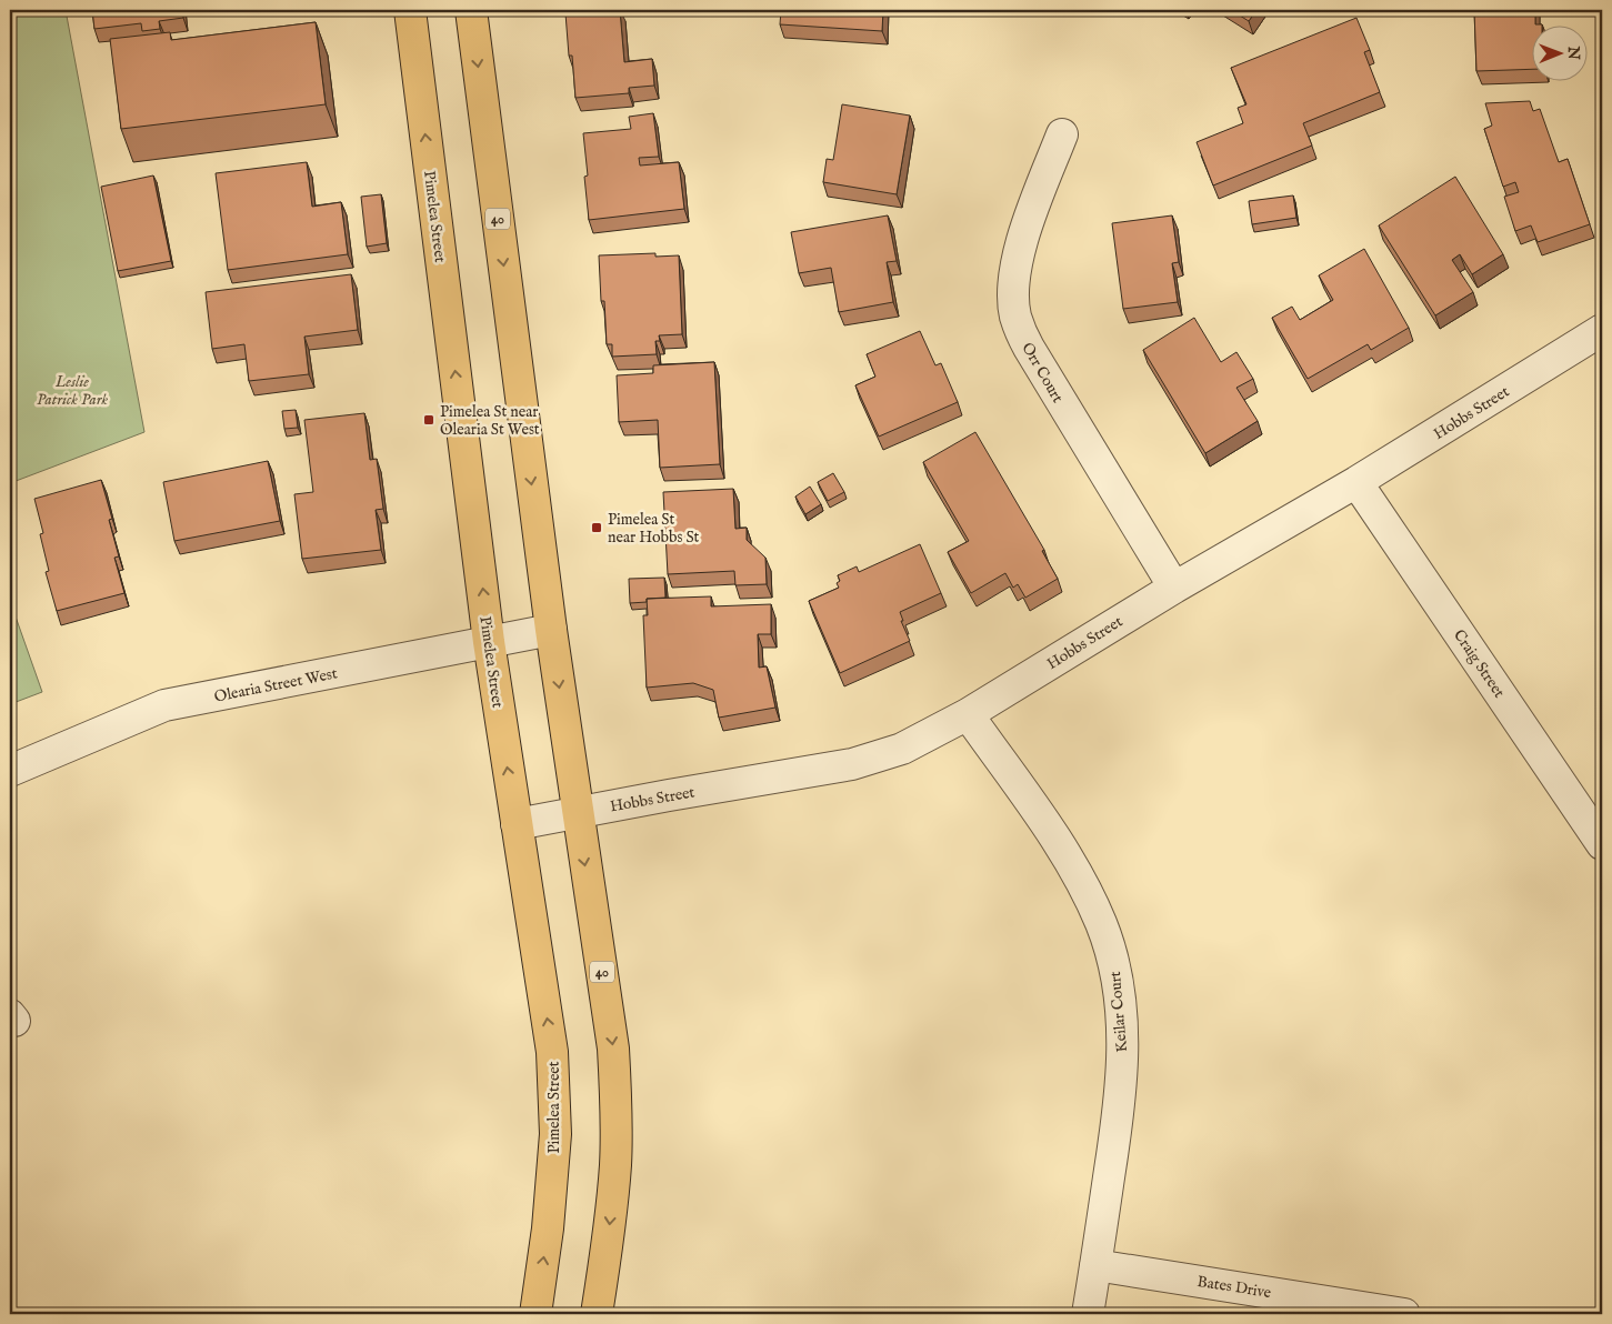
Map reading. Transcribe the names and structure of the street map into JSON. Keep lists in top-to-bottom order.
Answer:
{
  "streets": {
    "main road": ["Pimelea Street", "40"],
    "street": [
      "Orr Court",
      "Hobbs Street",
      "Craig Street",
      "Olearia Street West",
      "Keilar Court",
      "Bates Drive"
    ]
  },
  "crossings": [
    ["Pimelea Street", "Hobbs Street"],
    ["Pimelea Street", "Olearia Street West"],
    ["40", "Hobbs Street"],
    ["40", "Olearia Street West"],
    ["Orr Court", "Hobbs Street"],
    ["Hobbs Street", "Craig Street"],
    ["Hobbs Street", "Keilar Court"],
    ["Keilar Court", "Bates Drive"]
  ],
  "parks": ["Leslie Patrick Park"],
  "places": {
    "transit": ["Pimelea St near Olearia St West", "Pimelea St near Hobbs St"]
  },
  "north": "right"
}
